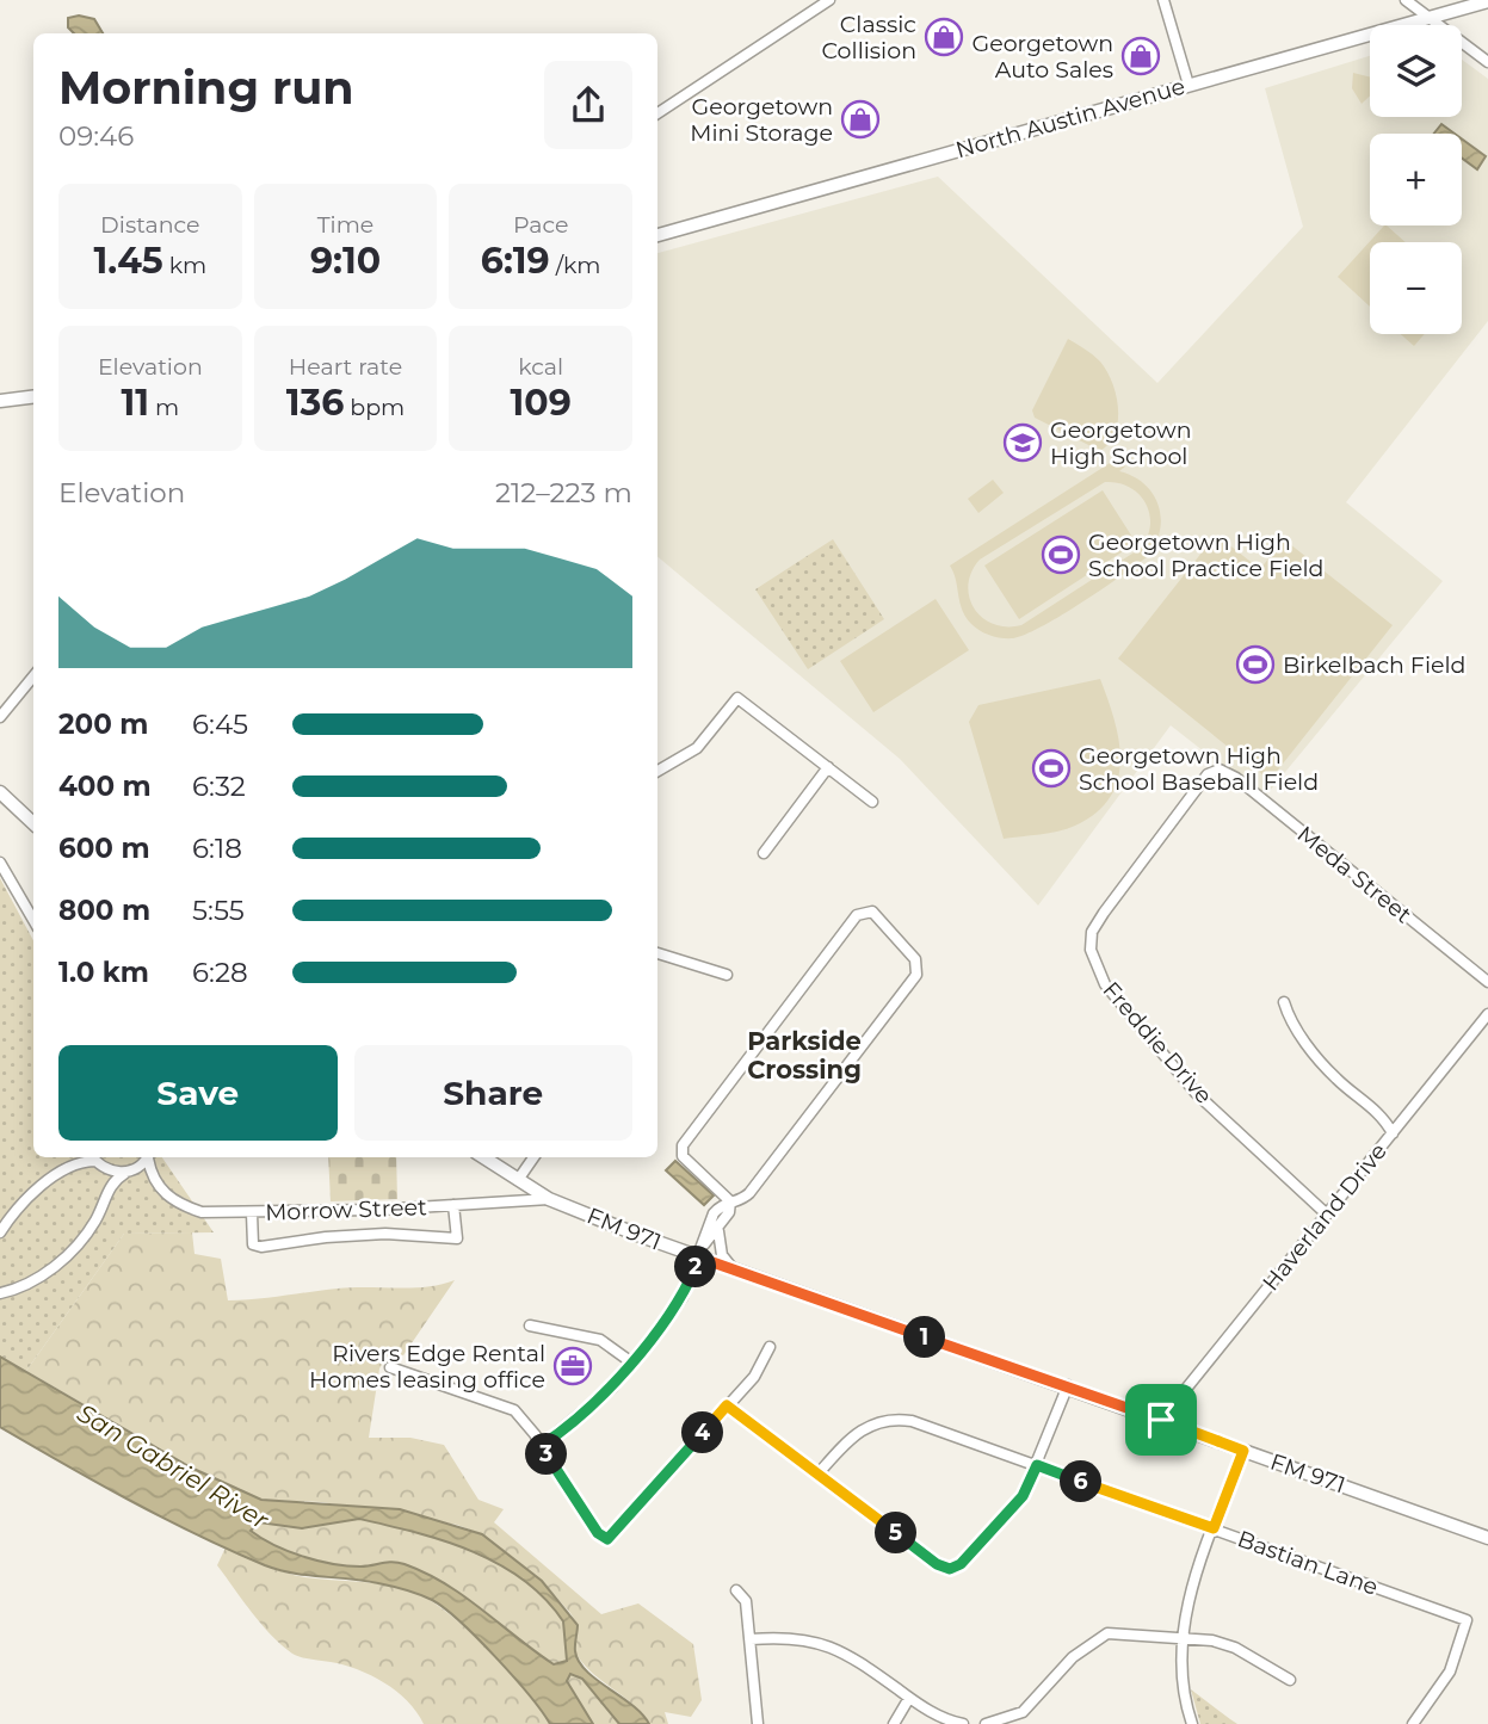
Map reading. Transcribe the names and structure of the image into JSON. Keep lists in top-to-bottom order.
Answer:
{
  "streets": {
    "main road": ["North Austin Avenue", "FM 971"],
    "street": [
      "Meda Street",
      "Freddie Drive",
      "Morrow Street",
      "Haverland Drive",
      "Bastian Lane"
    ]
  },
  "crossings": [
    ["Meda Street", "Freddie Drive"],
    ["Freddie Drive", "Haverland Drive"],
    ["Morrow Street", "FM 971"],
    ["Haverland Drive", "FM 971"]
  ],
  "districts": ["Parkside Crossing"],
  "water": ["San Gabriel River"],
  "places": {
    "shop": ["Classic Collision", "Georgetown Auto Sales", "Georgetown Mini Storage"],
    "school or university": ["Georgetown High School"],
    "sports": ["Georgetown High School Practice Field", "Birkelbach Field", "Georgetown High School Baseball Field"],
    "office": ["Rivers Edge Rental Homes leasing office"]
  },
  "page": {
    "map_buttons": ["+", "−"],
    "heading": ["Morning run", "09:46"],
    "stats": [
      ["Distance", "1.45 km"],
      ["Time", "9:10"],
      ["Pace", "6:19 /km"],
      ["Elevation", "11 m"],
      ["Heart rate", "136 bpm"],
      ["kcal", "109"]
    ],
    "chart": ["Elevation", "212–223 m"],
    "list": [
      {
        "name": "200 m",
        "note": "6:45"
      },
      {
        "name": "400 m",
        "note": "6:32"
      },
      {
        "name": "600 m",
        "note": "6:18"
      },
      {
        "name": "800 m",
        "note": "5:55"
      },
      {
        "name": "1.0 km",
        "note": "6:28"
      }
    ],
    "buttons": ["Save", "Share"],
    "pins": [
      "2",
      "1",
      "4",
      "3",
      "6",
      "5"
    ]
  }
}
